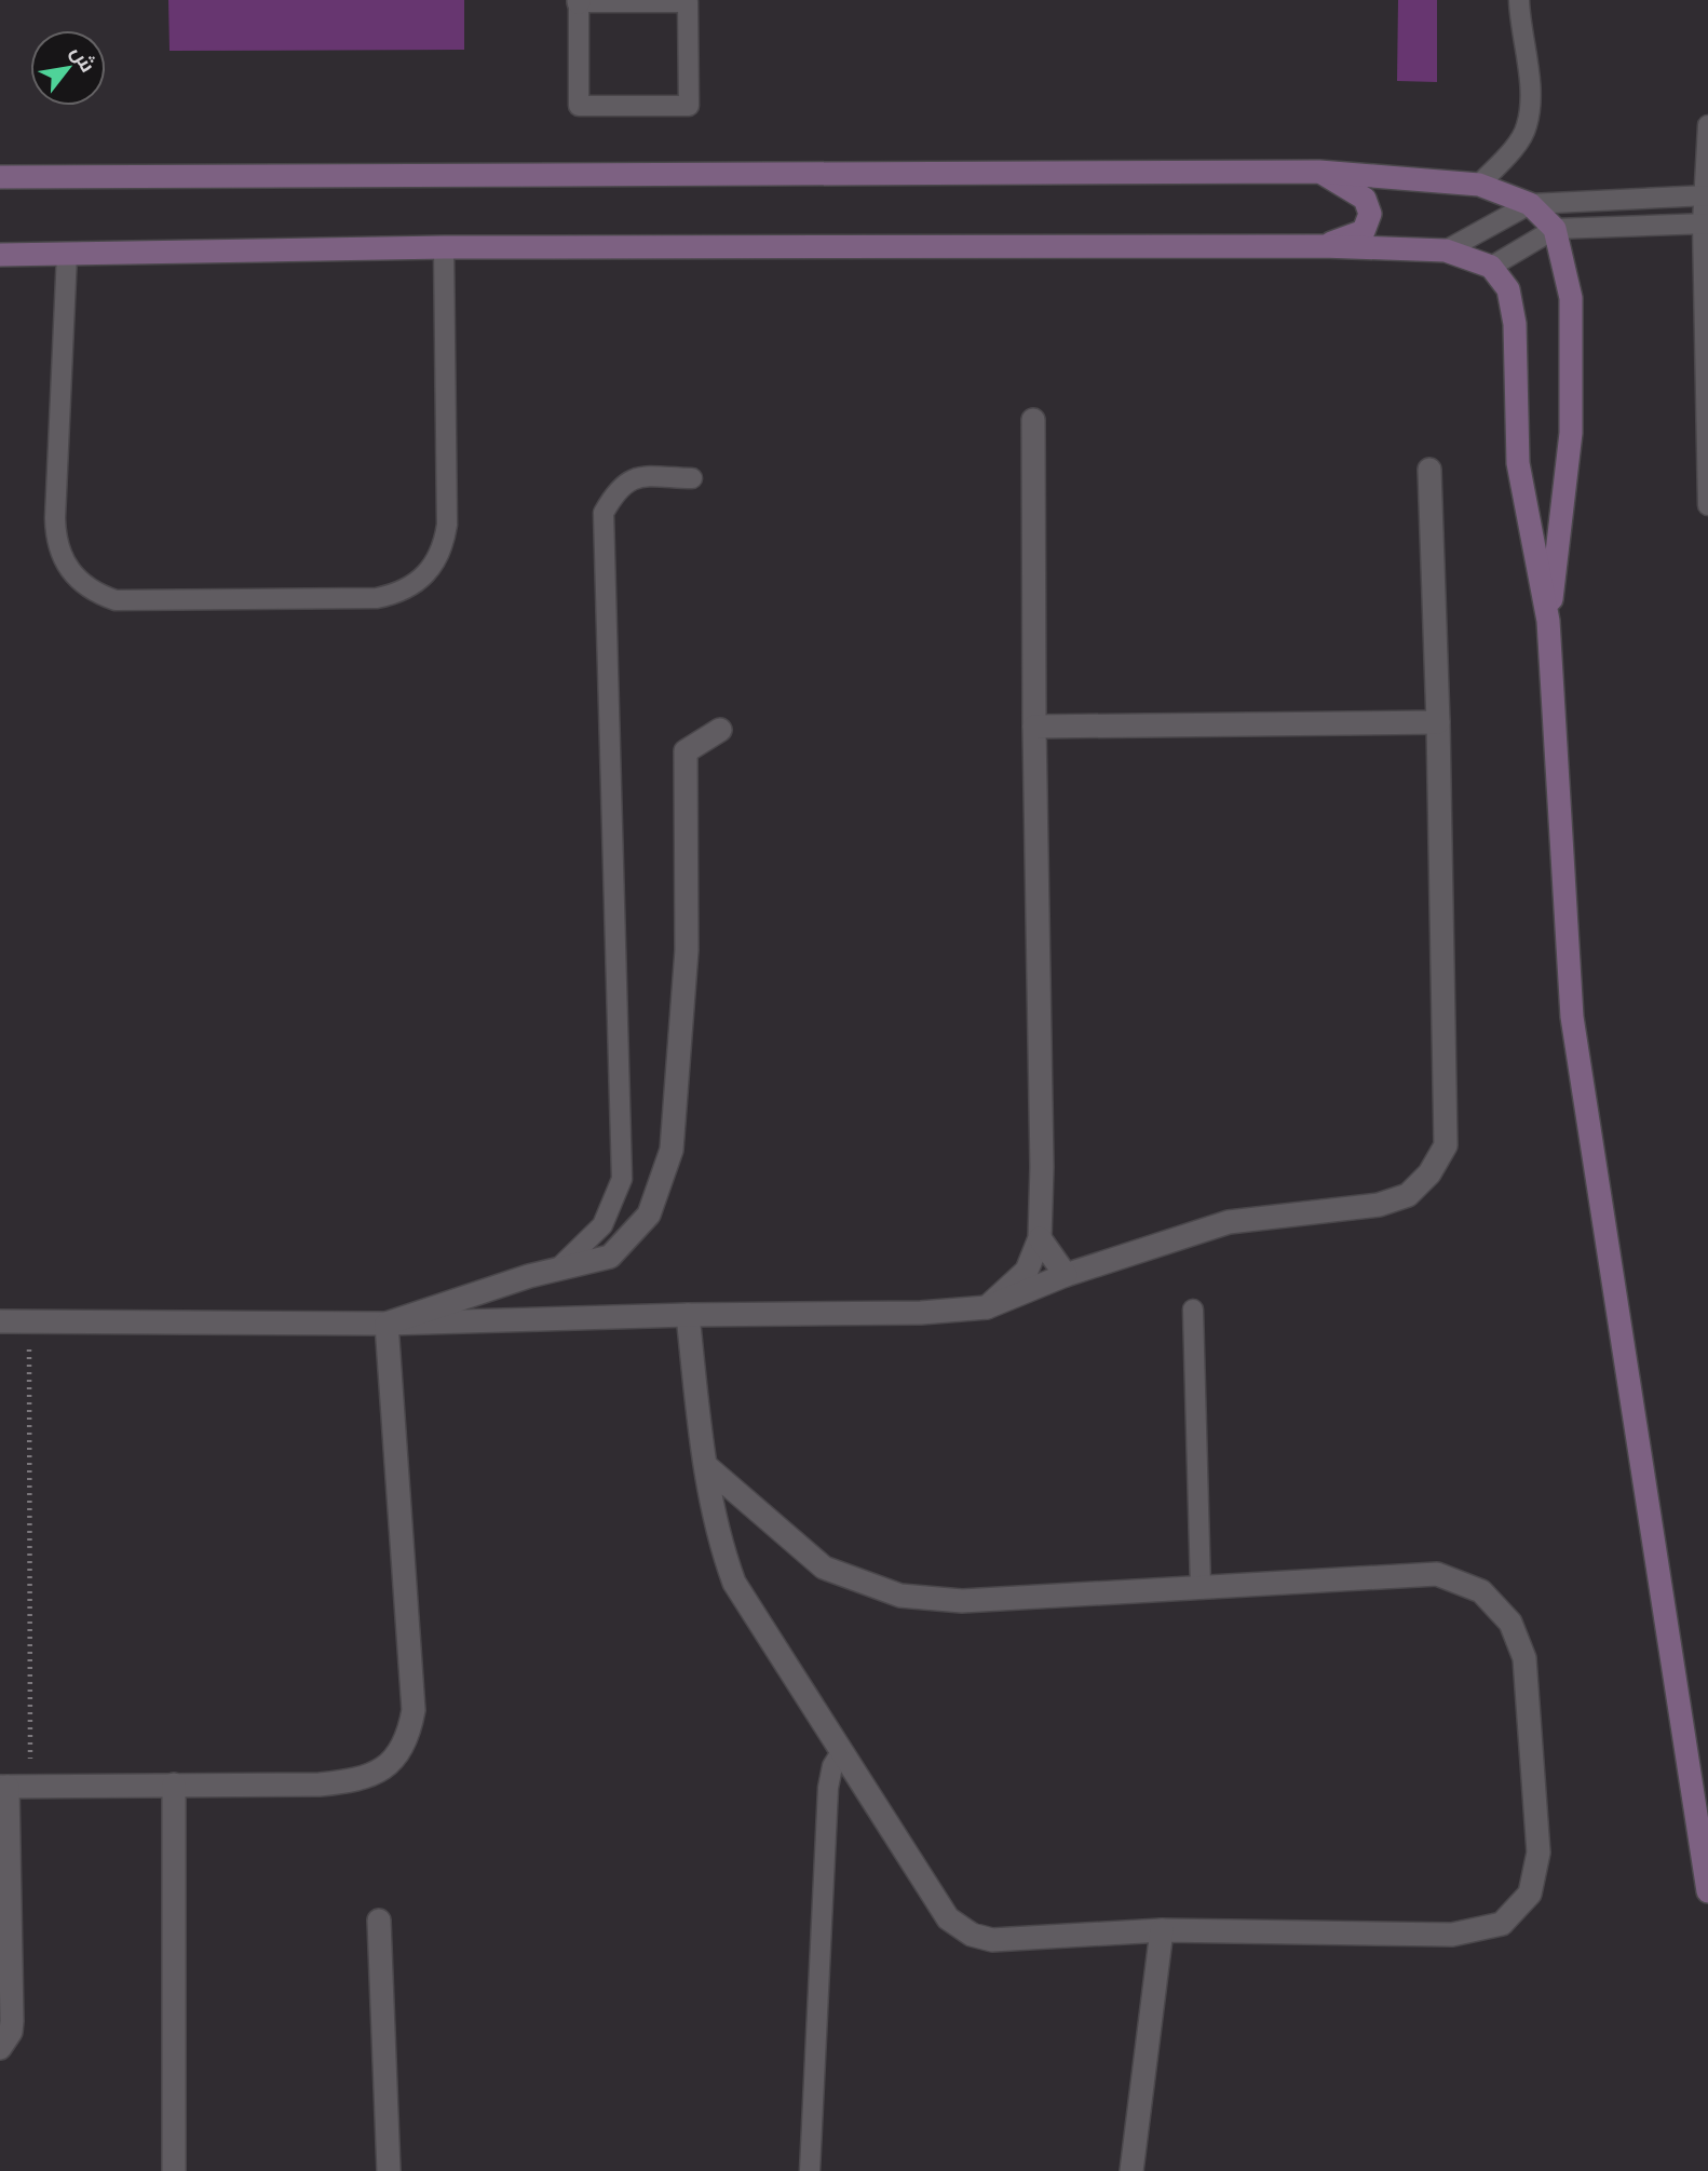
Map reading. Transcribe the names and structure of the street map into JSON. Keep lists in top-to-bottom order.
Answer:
{
  "north": "top right"
}
